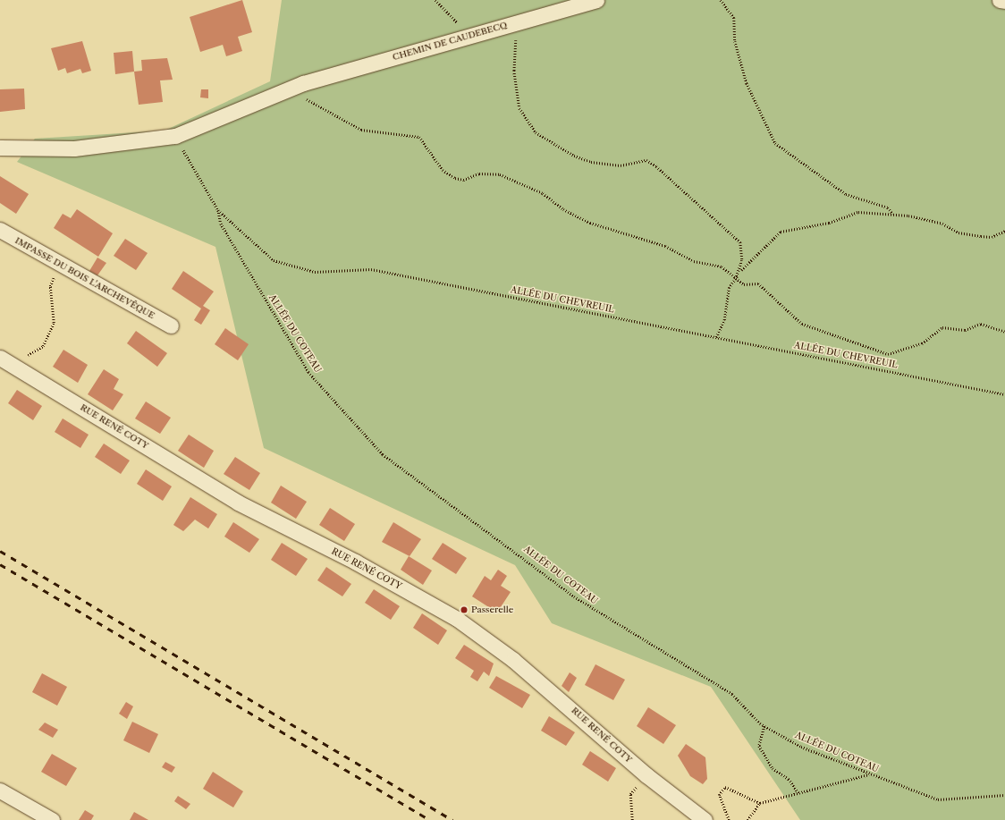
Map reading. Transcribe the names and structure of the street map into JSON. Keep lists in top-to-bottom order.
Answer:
{
  "streets": {
    "street": ["CHEMIN DE CAUDEBECQ", "IMPASSE DU BOIS L'ARCHEVÊQUE", "RUE RENÉ COTY"],
    "path": ["ALLÉE DU CHEVREUIL", "ALLÉE DU COTEAU"]
  },
  "crossings": [
    ["CHEMIN DE CAUDEBECQ", "ALLÉE DU CHEVREUIL"],
    ["ALLÉE DU CHEVREUIL", "ALLÉE DU COTEAU"]
  ],
  "places": ["Passerelle"]
}
